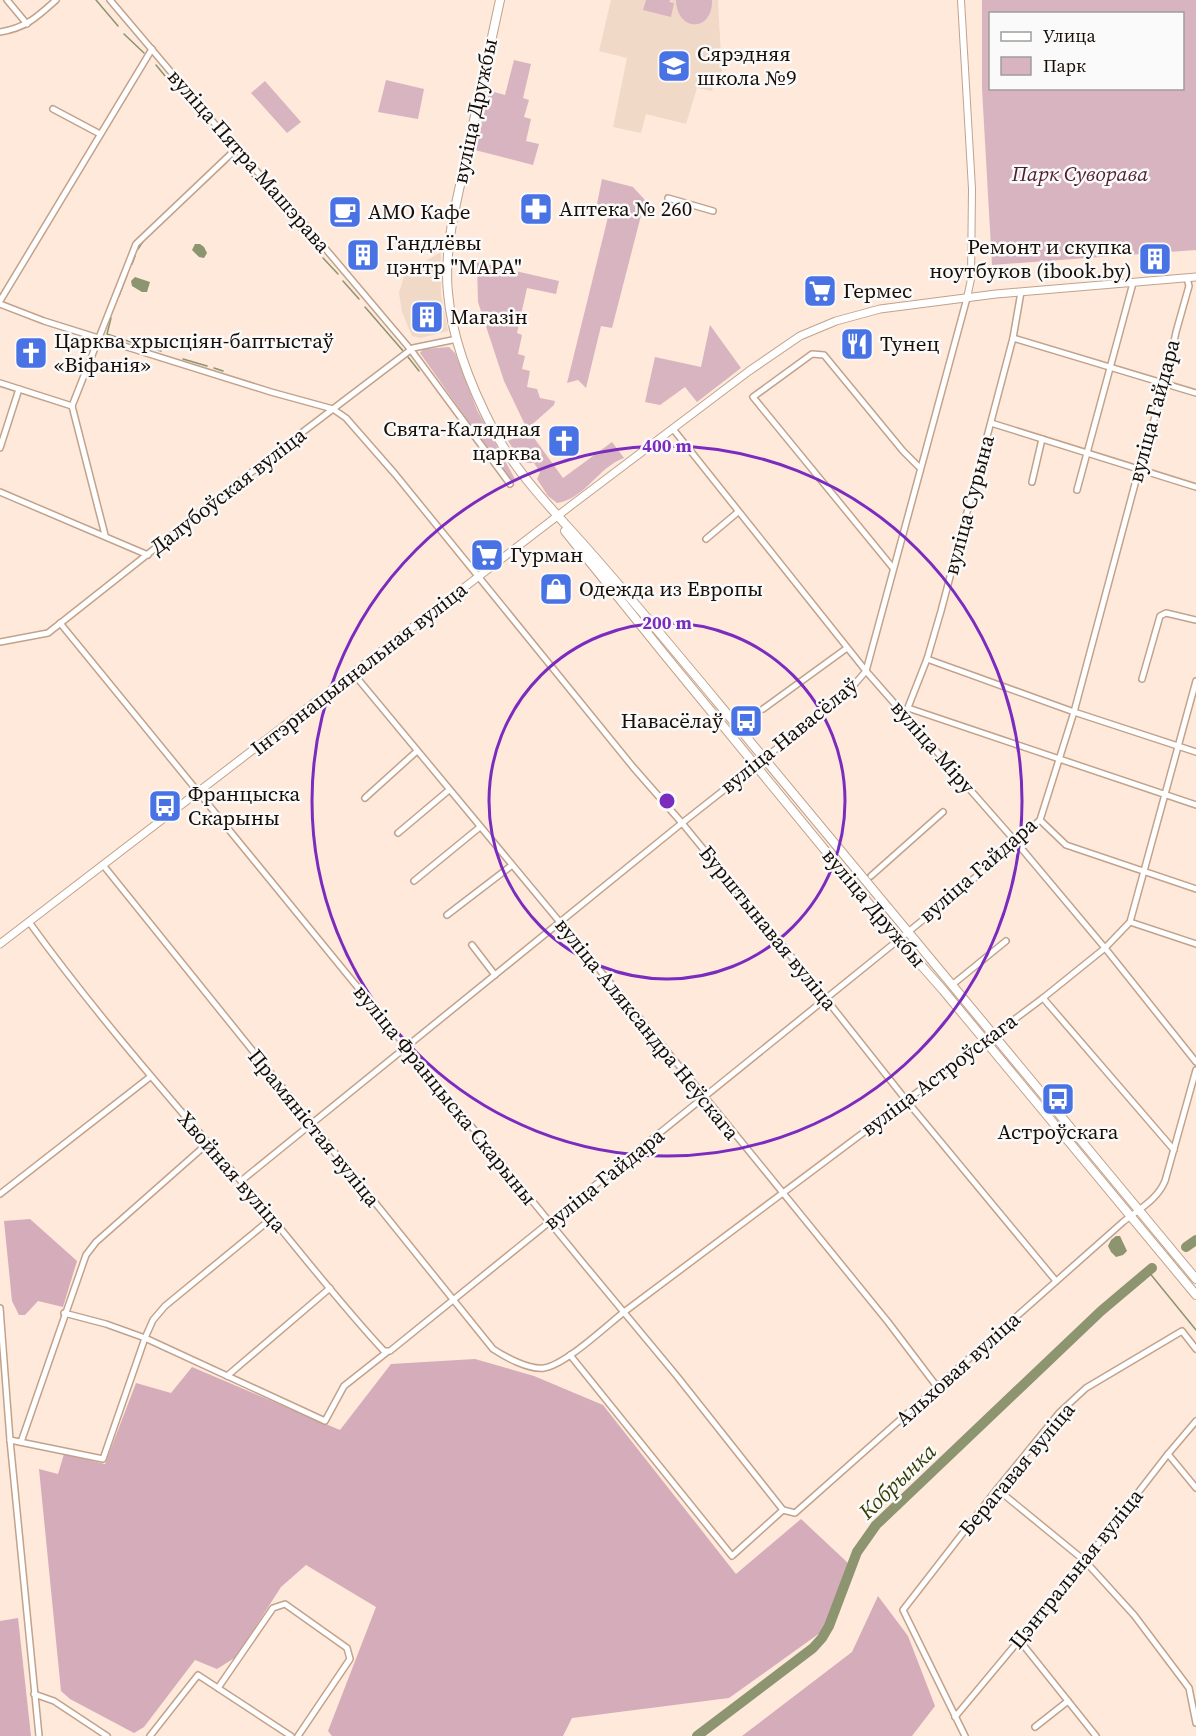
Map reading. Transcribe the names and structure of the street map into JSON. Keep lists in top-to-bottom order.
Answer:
{
  "streets": {
    "main road": ["вуліца Дружбы", "Інтэрнацыянальная вуліца"],
    "street": [
      "вуліца Пятра Машэрава",
      "вуліца Гайдара",
      "Далубоўская вуліца",
      "вуліца Сурына",
      "вуліца Навасёлаў",
      "вуліца Міру",
      "Бурштынавая вуліца",
      "вуліца Аляксандра Неўскага",
      "вуліца Астроўскага",
      "вуліца Францыска Скарыны",
      "Прамяністая вуліца",
      "Хвойная вуліца",
      "Альховая вуліца",
      "Берагавая вуліца",
      "Цэнтральная вуліца"
    ]
  },
  "crossings": [
    ["вуліца Дружбы", "вуліца Гайдара"],
    ["вуліца Дружбы", "Далубоўская вуліца"],
    ["вуліца Дружбы", "Інтэрнацыянальная вуліца"],
    ["вуліца Дружбы", "вуліца Навасёлаў"],
    ["вуліца Дружбы", "вуліца Астроўскага"],
    ["вуліца Дружбы", "Альховая вуліца"],
    ["вуліца Пятра Машэрава", "Далубоўская вуліца"],
    ["вуліца Гайдара", "Інтэрнацыянальная вуліца"],
    ["вуліца Гайдара", "вуліца Міру"],
    ["вуліца Гайдара", "Бурштынавая вуліца"],
    ["вуліца Гайдара", "вуліца Аляксандра Неўскага"],
    ["вуліца Гайдара", "вуліца Францыска Скарыны"],
    ["вуліца Гайдара", "Прамяністая вуліца"],
    ["Далубоўская вуліца", "Бурштынавая вуліца"],
    ["Далубоўская вуліца", "вуліца Францыска Скарыны"],
    ["вуліца Сурына", "Інтэрнацыянальная вуліца"],
    ["вуліца Сурына", "вуліца Міру"],
    ["Інтэрнацыянальная вуліца", "вуліца Навасёлаў"],
    ["Інтэрнацыянальная вуліца", "вуліца Міру"],
    ["Інтэрнацыянальная вуліца", "Бурштынавая вуліца"],
    ["Інтэрнацыянальная вуліца", "вуліца Аляксандра Неўскага"],
    ["Інтэрнацыянальная вуліца", "вуліца Францыска Скарыны"],
    ["Інтэрнацыянальная вуліца", "Прамяністая вуліца"],
    ["Інтэрнацыянальная вуліца", "Хвойная вуліца"],
    ["вуліца Навасёлаў", "вуліца Міру"],
    ["вуліца Навасёлаў", "Бурштынавая вуліца"],
    ["вуліца Навасёлаў", "вуліца Аляксандра Неўскага"],
    ["вуліца Навасёлаў", "вуліца Францыска Скарыны"],
    ["вуліца Навасёлаў", "Прамяністая вуліца"],
    ["вуліца Навасёлаў", "Хвойная вуліца"],
    ["вуліца Міру", "вуліца Астроўскага"],
    ["Бурштынавая вуліца", "вуліца Астроўскага"],
    ["Бурштынавая вуліца", "Альховая вуліца"],
    ["вуліца Аляксандра Неўскага", "вуліца Астроўскага"],
    ["вуліца Аляксандра Неўскага", "Альховая вуліца"],
    ["вуліца Астроўскага", "вуліца Францыска Скарыны"],
    ["вуліца Астроўскага", "Прамяністая вуліца"],
    ["вуліца Францыска Скарыны", "Альховая вуліца"],
    ["Берагавая вуліца", "Цэнтральная вуліца"]
  ],
  "water": ["Кобрынка"],
  "parks": ["Парк Суворава"],
  "places": {
    "school or university": ["Сярэдняя школа №9"],
    "pharmacy": ["Аптека № 260"],
    "cafe": ["AMO Кaфе"],
    "building": ["Гандлёвы цэнтр \"МАРА\"", "Ремонт и скупка ноутбуков (ibook.by)", "Магазін"],
    "supermarket": ["Гермес", "Гурман"],
    "restaurant": ["Тунец"],
    "church": ["Царква хрысціян-баптыстаў «Віфанія»", "Свята-Калядная царква"],
    "shop": ["Одежда из Европы"],
    "bus stop": ["Навасёлаў", "Францыска Скарыны", "Астроўскага"]
  },
  "legend": ["Улица", "Парк"],
  "rings": ["400 m", "200 m"]
}
